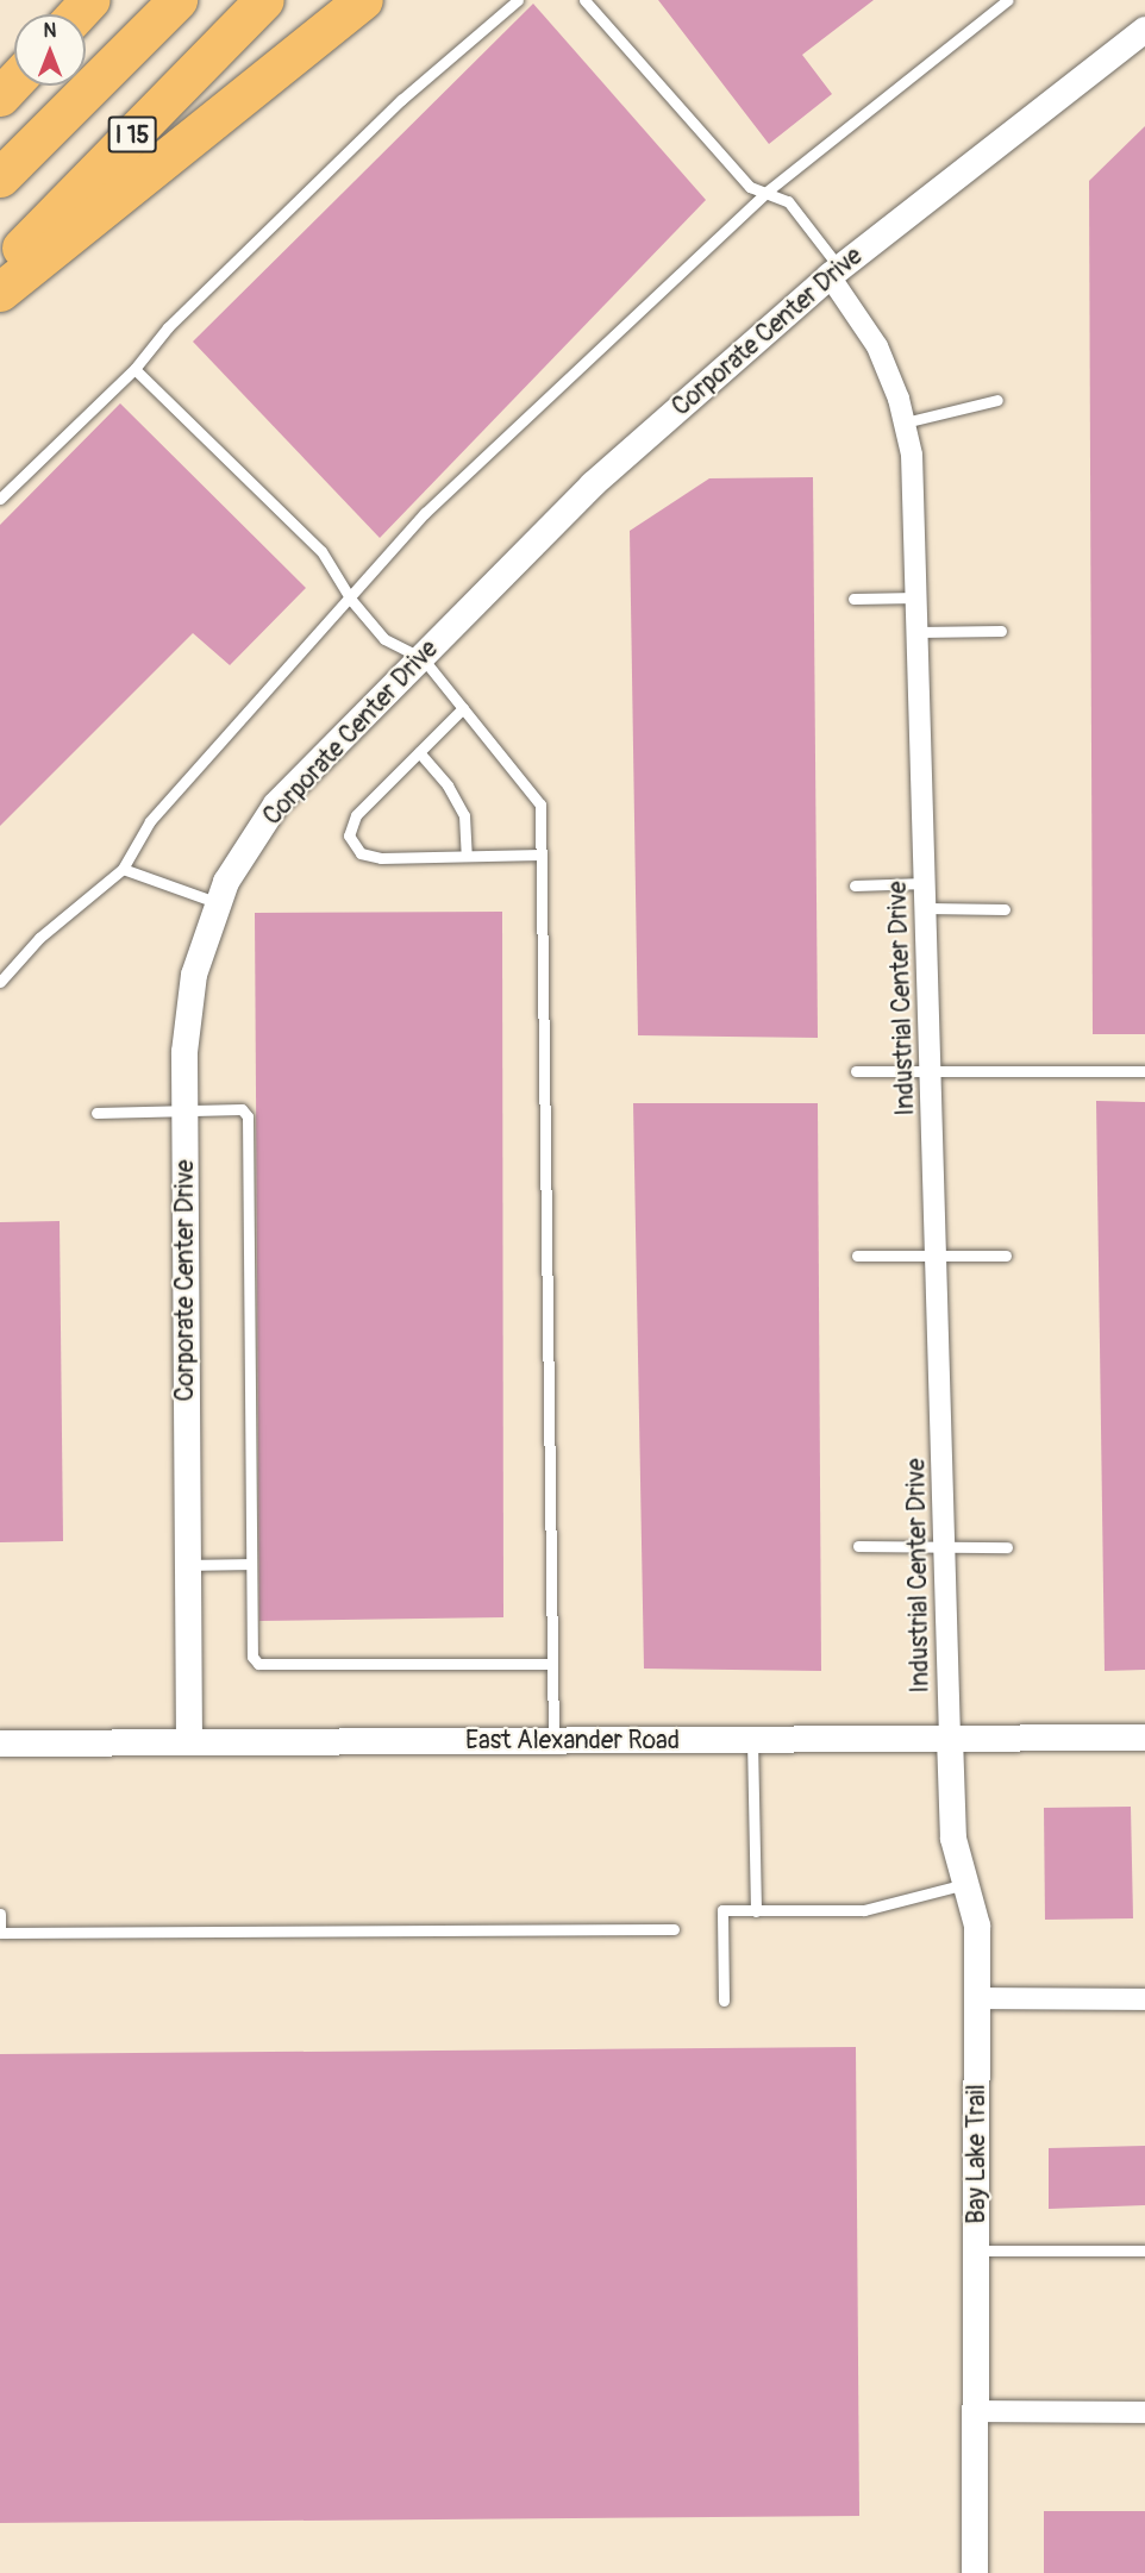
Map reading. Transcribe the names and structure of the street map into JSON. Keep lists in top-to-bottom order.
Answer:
{
  "streets": {
    "highway": ["I 15"],
    "street": [
      "Corporate Center Drive",
      "Industrial Center Drive",
      "East Alexander Road",
      "Bay Lake Trail"
    ]
  },
  "crossings": [
    ["Corporate Center Drive", "Industrial Center Drive"],
    ["Corporate Center Drive", "East Alexander Road"],
    ["Industrial Center Drive", "East Alexander Road"],
    ["Industrial Center Drive", "Bay Lake Trail"],
    ["East Alexander Road", "Bay Lake Trail"]
  ],
  "north": "top"
}
